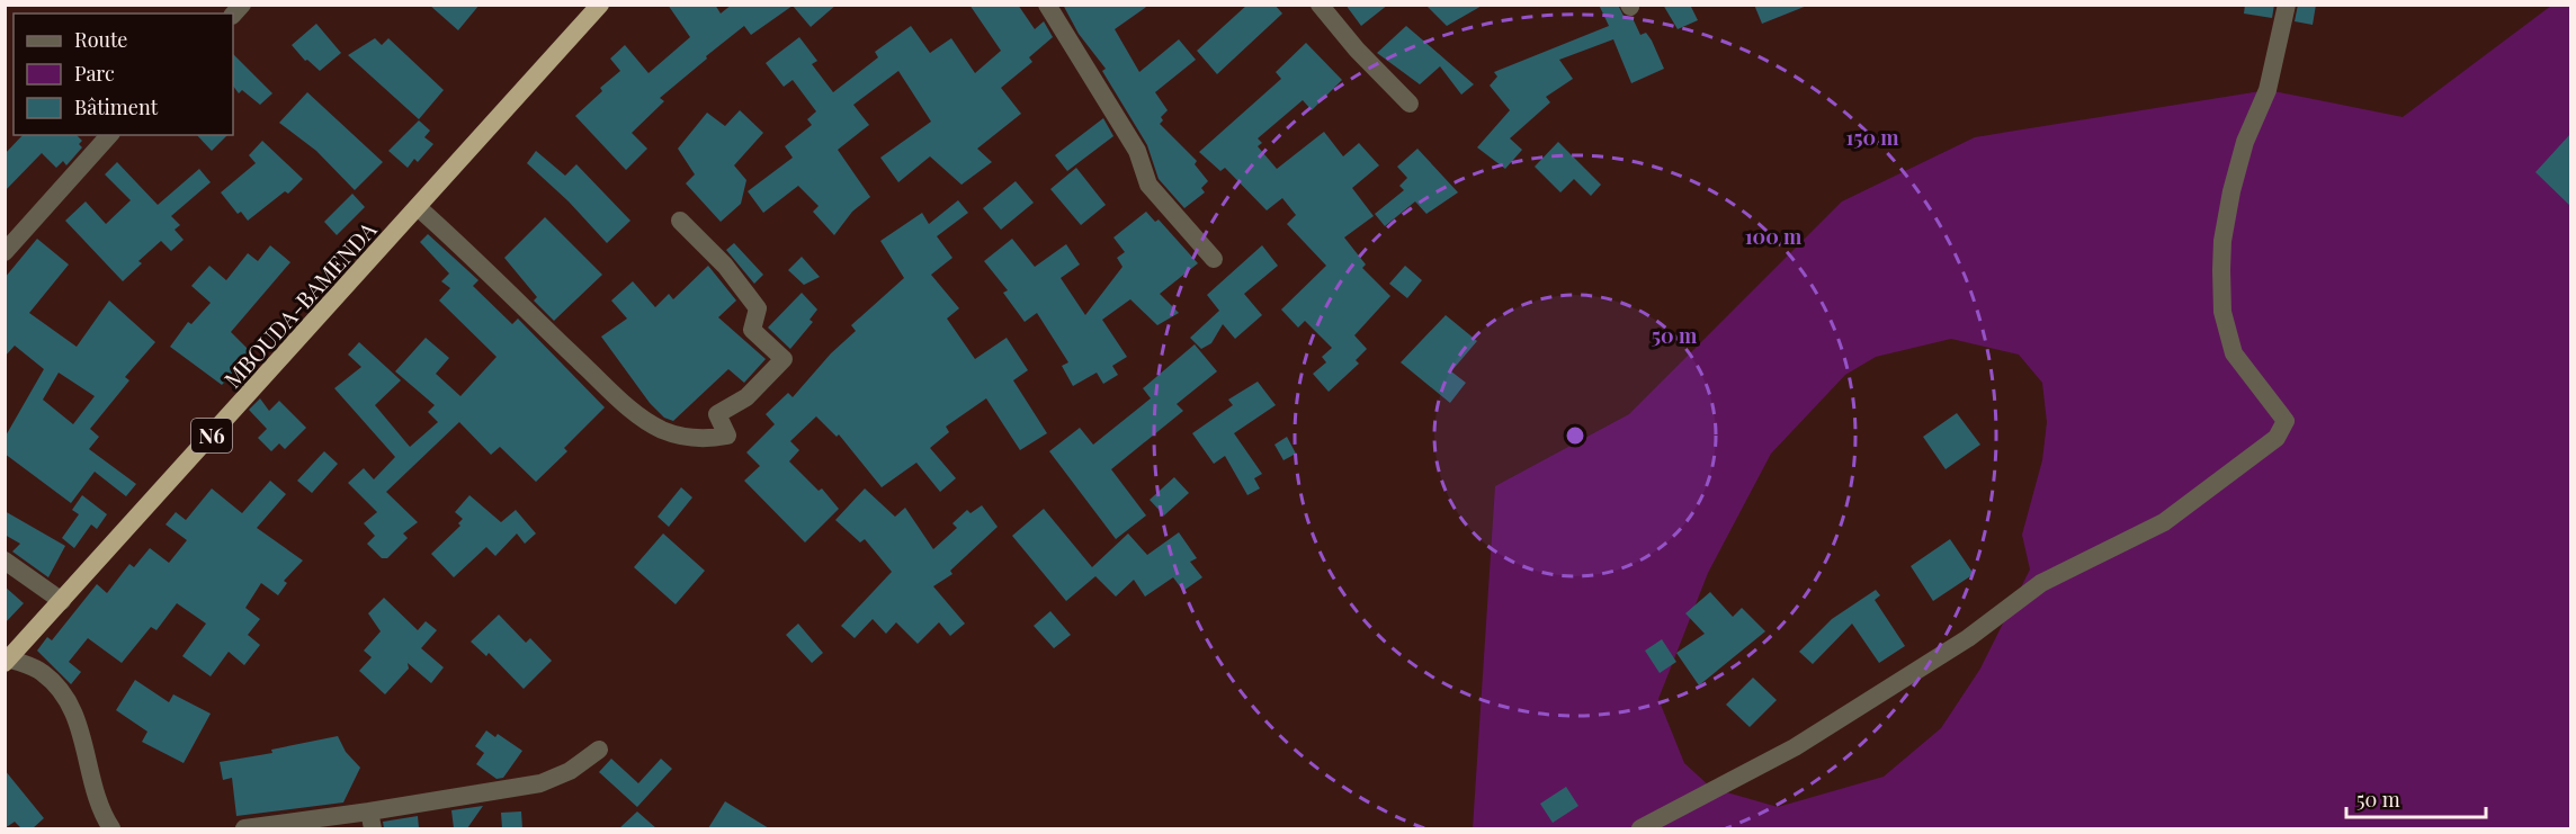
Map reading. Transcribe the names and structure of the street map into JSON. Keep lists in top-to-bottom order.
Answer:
{
  "streets": {
    "highway": ["MBOUDA-BAMENDA", "N6"]
  },
  "legend": ["Route", "Parc", "Bâtiment"],
  "scale_bar": "50 m",
  "rings": ["150 m", "100 m", "50 m"]
}
